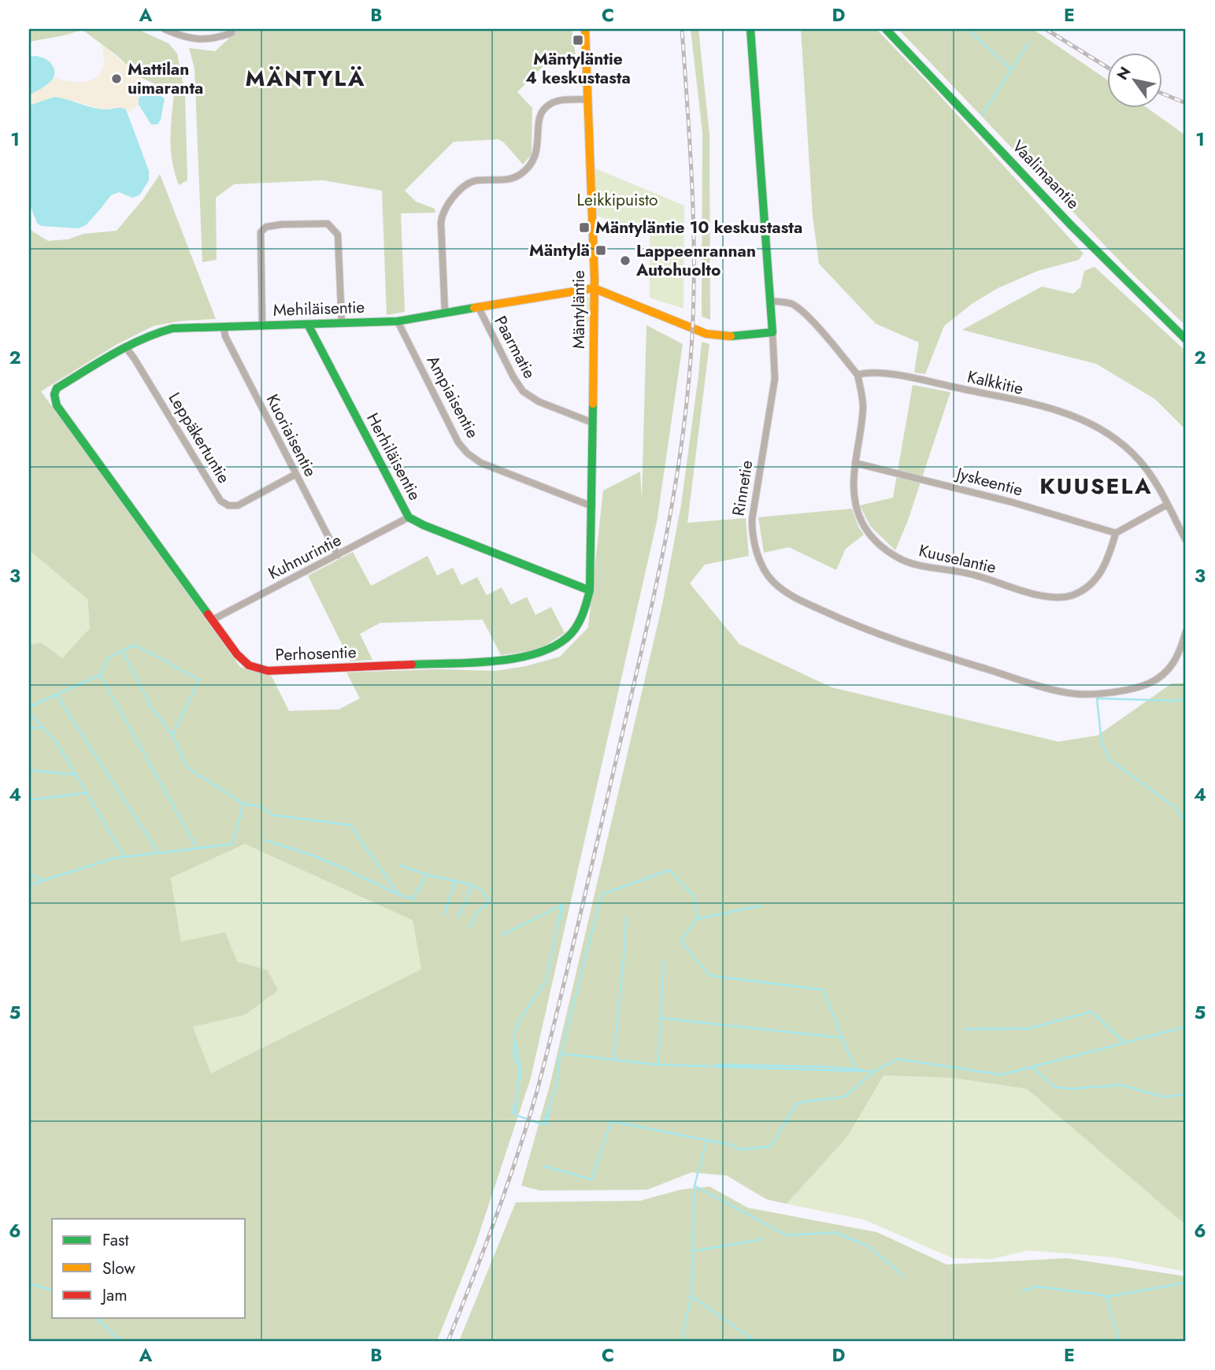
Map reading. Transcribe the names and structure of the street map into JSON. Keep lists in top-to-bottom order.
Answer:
{
  "streets": {
    "street": [
      "Vaalimaantie",
      "Mehiläisentie",
      "Mäntyläntie",
      "Paarmatie",
      "Kalkkitie",
      "Ampiaisentie",
      "Kuoriaisentie",
      "Leppäkertuntie",
      "Herhiläisentie",
      "Jyskeentie",
      "Rinnetie",
      "Kuhnurintie",
      "Kuuselantie",
      "Perhosentie"
    ]
  },
  "crossings": [
    ["Mehiläisentie", "Mäntyläntie"],
    ["Mehiläisentie", "Paarmatie"],
    ["Mehiläisentie", "Ampiaisentie"],
    ["Mehiläisentie", "Kuoriaisentie"],
    ["Mehiläisentie", "Leppäkertuntie"],
    ["Mehiläisentie", "Herhiläisentie"],
    ["Mehiläisentie", "Perhosentie"],
    ["Mäntyläntie", "Paarmatie"],
    ["Mäntyläntie", "Ampiaisentie"],
    ["Mäntyläntie", "Herhiläisentie"],
    ["Mäntyläntie", "Perhosentie"],
    ["Kalkkitie", "Kuuselantie"],
    ["Kuoriaisentie", "Leppäkertuntie"],
    ["Kuoriaisentie", "Kuhnurintie"],
    ["Herhiläisentie", "Kuhnurintie"],
    ["Herhiläisentie", "Perhosentie"],
    ["Jyskeentie", "Kuuselantie"],
    ["Kuhnurintie", "Perhosentie"]
  ],
  "districts": ["MÄNTYLÄ", "KUUSELA"],
  "parks": ["Leikkipuisto"],
  "places": {
    "transit": ["Mäntyläntie 4 keskustasta", "Mäntyläntie 10 keskustasta", "Mäntylä"],
    "other": ["Mattilan uimaranta", "Lappeenrannan Autohuolto"]
  },
  "legend": ["Fast", "Slow", "Jam"],
  "north": "top left",
  "grid": {
    "columns": [
      "A",
      "B",
      "C",
      "D",
      "E"
    ],
    "rows": [
      "1",
      "2",
      "3",
      "4",
      "5",
      "6"
    ]
  }
}
